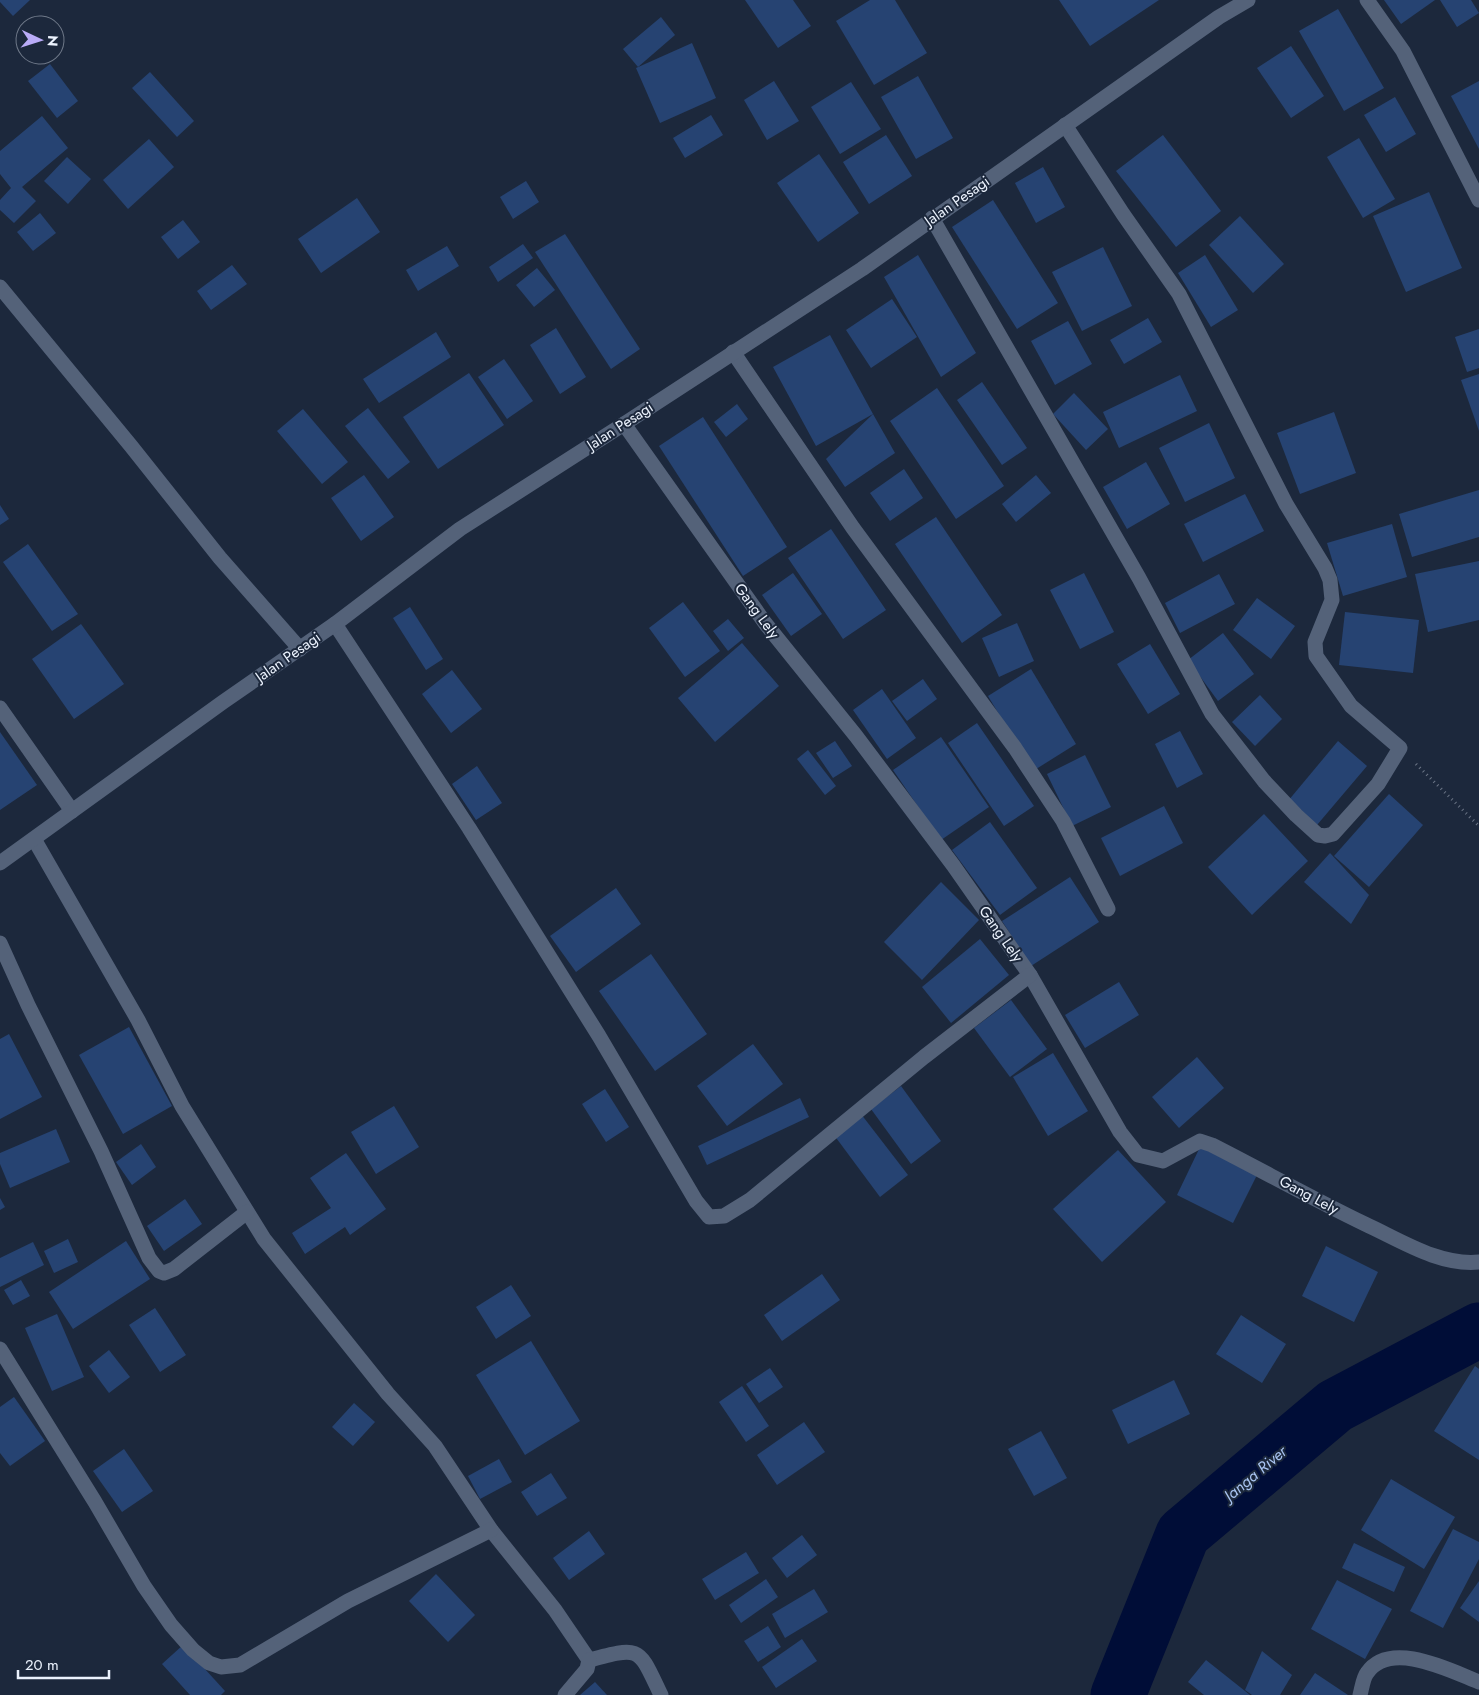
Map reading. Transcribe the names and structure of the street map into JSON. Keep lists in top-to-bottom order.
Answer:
{
  "streets": {
    "street": ["Jalan Pesagi", "Gang Lely"]
  },
  "crossings": [
    ["Jalan Pesagi", "Gang Lely"]
  ],
  "water": ["Janga River"],
  "scale_bar": "20 m",
  "north": "right"
}
